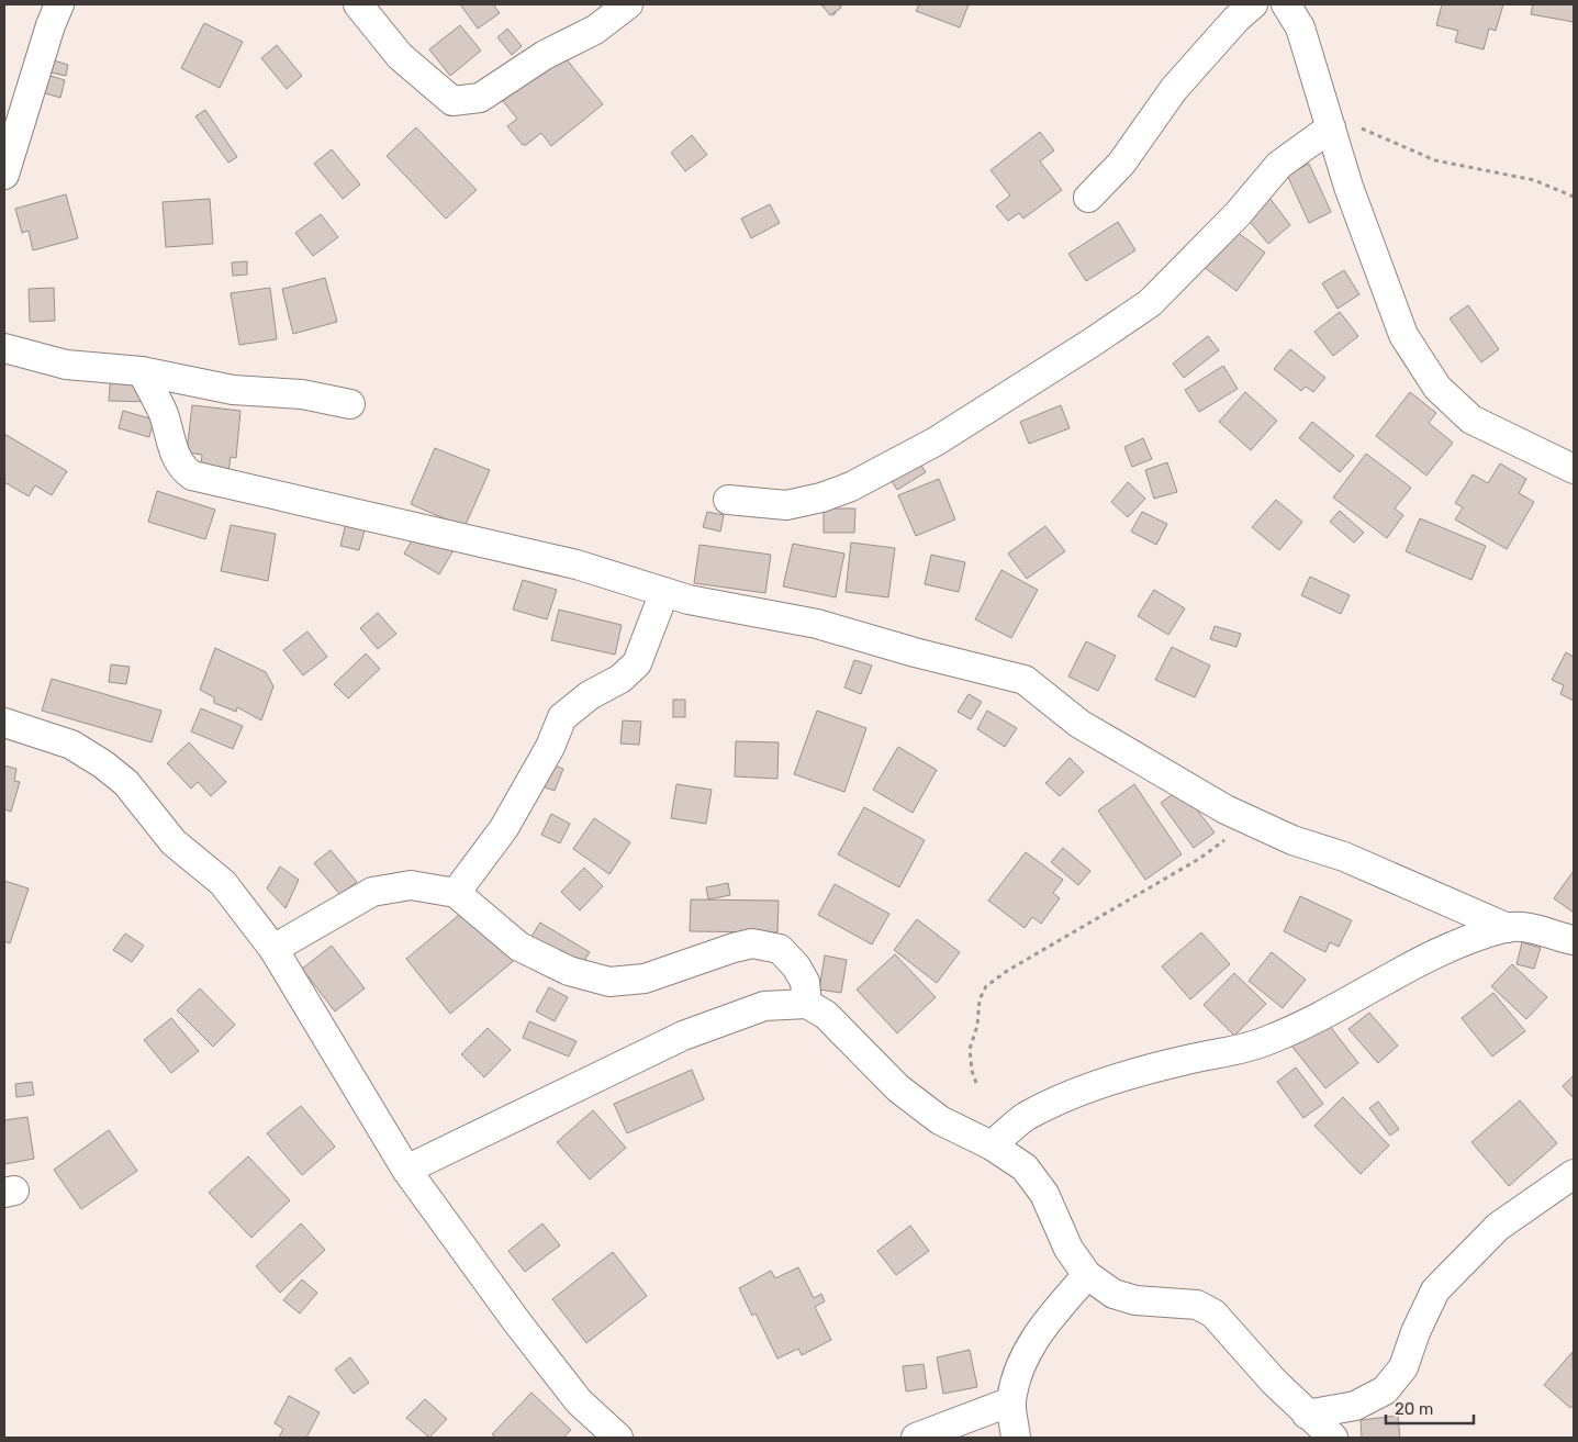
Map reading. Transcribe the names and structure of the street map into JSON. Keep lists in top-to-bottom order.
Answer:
{
  "scale_bar": "20 m"
}
